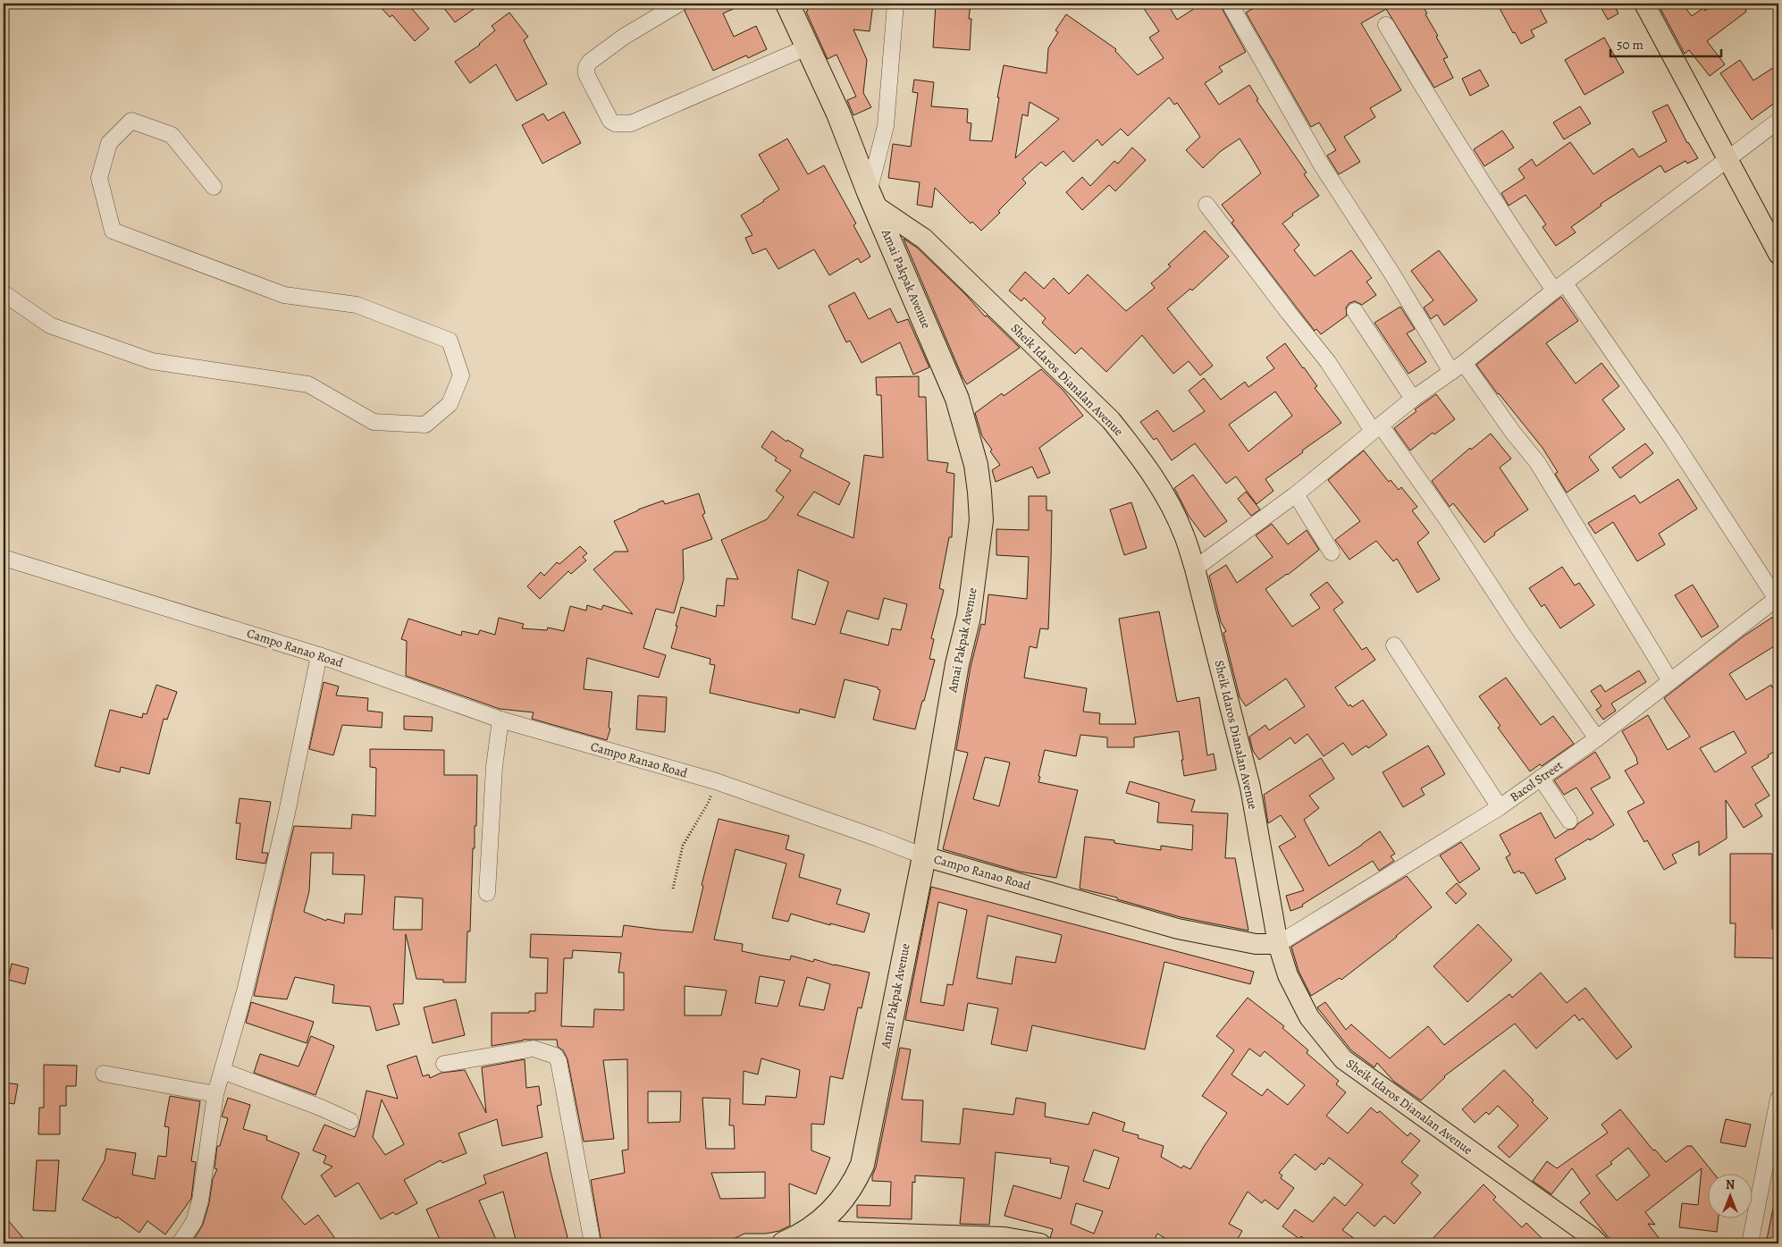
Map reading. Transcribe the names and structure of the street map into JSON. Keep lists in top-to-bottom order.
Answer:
{
  "streets": {
    "highway": ["Amai Pakpak Avenue"],
    "main road": ["Sheik Idaros Dianalan Avenue", "Campo Ranao Road"],
    "street": ["Bacol Street"]
  },
  "crossings": [
    ["Amai Pakpak Avenue", "Sheik Idaros Dianalan Avenue"],
    ["Amai Pakpak Avenue", "Campo Ranao Road"],
    ["Sheik Idaros Dianalan Avenue", "Campo Ranao Road"],
    ["Sheik Idaros Dianalan Avenue", "Bacol Street"],
    ["Campo Ranao Road", "Bacol Street"]
  ],
  "scale_bar": "50 m",
  "north": "top"
}
